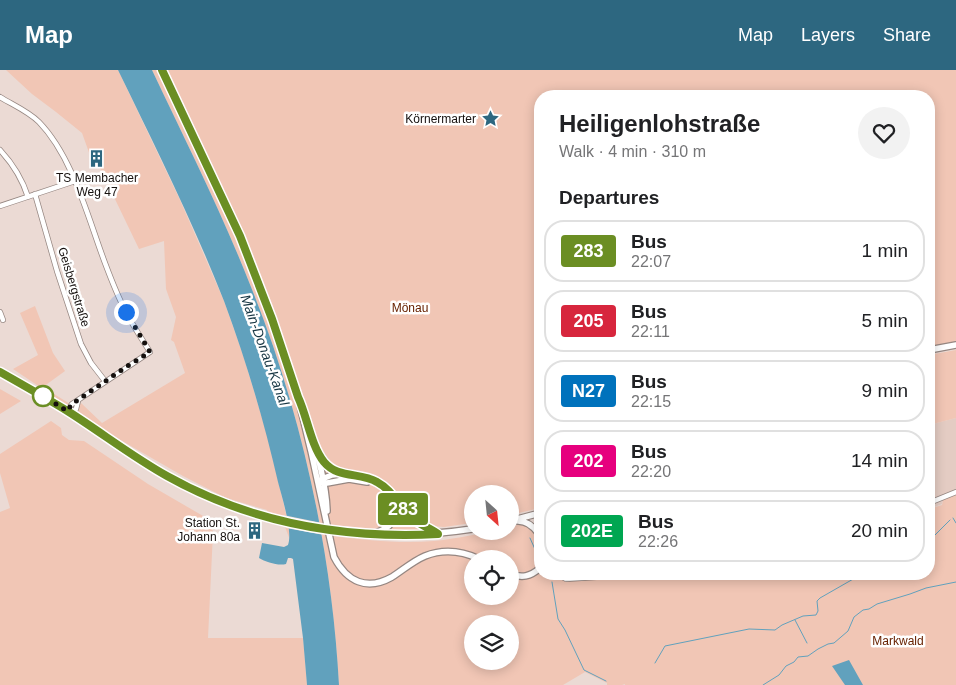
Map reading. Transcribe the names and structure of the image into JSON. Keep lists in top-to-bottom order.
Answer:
{
  "streets": {
    "street": ["Geisbergstraße"]
  },
  "water": ["Main-Donau-Kanal"],
  "parks": ["Mönau", "Markwald"],
  "places": {
    "place": ["Körnermarter"],
    "building": ["TS Membacher Weg 47", "Station St. Johann 80a"]
  },
  "lines": ["bus line 283"],
  "north": "bottom right",
  "page": {
    "header": "Map",
    "nav": ["Map", "Layers", "Share"],
    "on_map": "283",
    "heading": [
      ["Heiligenlohstraße", "Walk · 4 min · 310 m"],
      "Departures"
    ],
    "list": [
      {
        "mark": "283",
        "name": "Bus",
        "note": "22:07",
        "value": "1 min"
      },
      {
        "mark": "205",
        "name": "Bus",
        "note": "22:11",
        "value": "5 min"
      },
      {
        "mark": "N27",
        "name": "Bus",
        "note": "22:15",
        "value": "9 min"
      },
      {
        "mark": "202",
        "name": "Bus",
        "note": "22:20",
        "value": "14 min"
      },
      {
        "mark": "202E",
        "name": "Bus",
        "note": "22:26",
        "value": "20 min"
      }
    ]
  }
}
